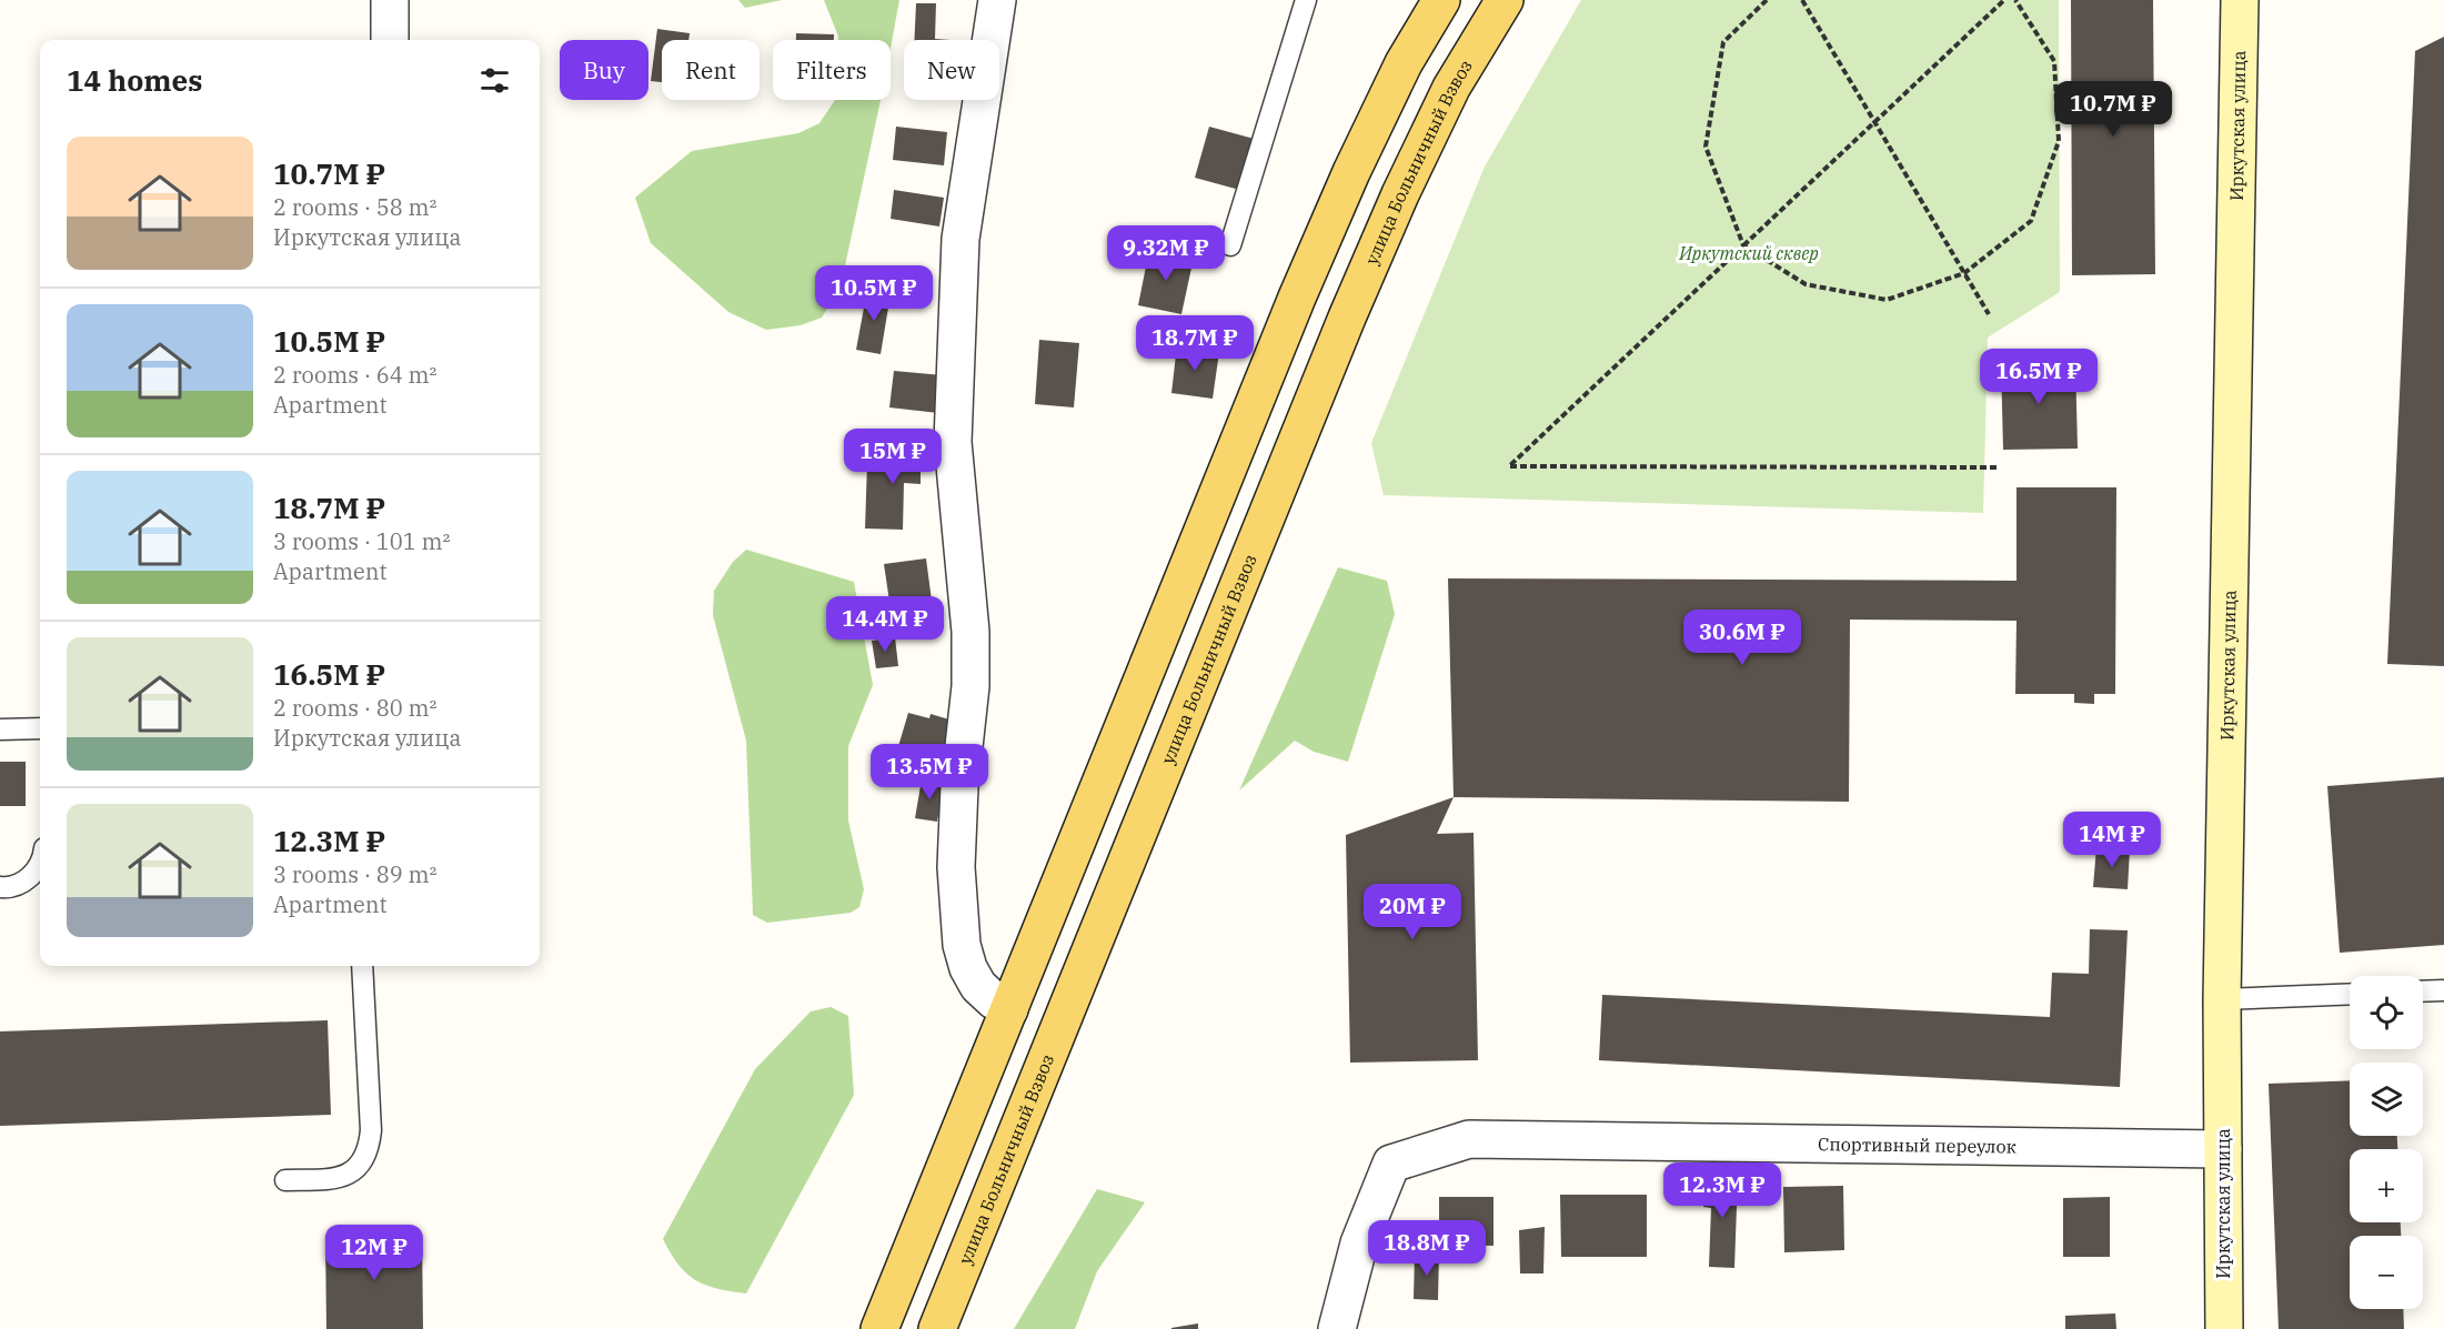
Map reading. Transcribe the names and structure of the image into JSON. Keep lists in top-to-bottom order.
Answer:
{
  "streets": {
    "main road": ["Иркутская улица", "улица Больничный Взвоз"],
    "street": ["Спортивный переулок"]
  },
  "crossings": [
    ["Иркутская улица", "Спортивный переулок"]
  ],
  "parks": ["Иркутский сквер"],
  "page": {
    "chip": [
      "Buy",
      "Rent",
      "Filters",
      "New"
    ],
    "heading": "14 homes",
    "price": [
      "10.7M ₽",
      "9.32M ₽",
      "10.5M ₽",
      "18.7M ₽",
      "16.5M ₽",
      "15M ₽",
      "14.4M ₽",
      "30.6M ₽",
      "13.5M ₽",
      "14M ₽",
      "20M ₽",
      "12.3M ₽",
      "18.8M ₽",
      "12M ₽"
    ],
    "list": [
      {
        "name": "10.7M ₽",
        "note": "2 rooms · 58 m² · Иркутская улица"
      },
      {
        "name": "10.5M ₽",
        "note": "2 rooms · 64 m² · Apartment"
      },
      {
        "name": "18.7M ₽",
        "note": "3 rooms · 101 m² · Apartment"
      },
      {
        "name": "16.5M ₽",
        "note": "2 rooms · 80 m² · Иркутская улица"
      },
      {
        "name": "12.3M ₽",
        "note": "3 rooms · 89 m² · Apartment"
      }
    ],
    "map_buttons": ["+", "−"]
  }
}
